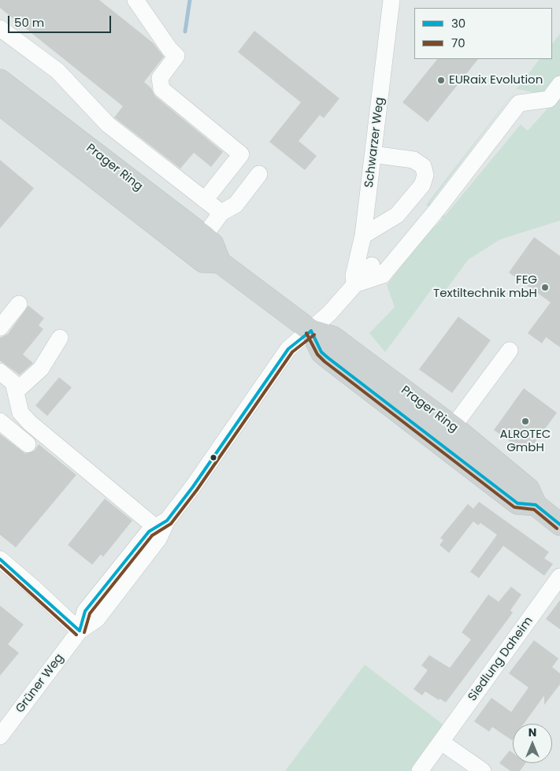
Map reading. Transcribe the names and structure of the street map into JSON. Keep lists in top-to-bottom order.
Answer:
{
  "streets": {
    "main road": ["Prager Ring"],
    "street": ["Schwarzer Weg", "Siedlung Daheim", "Grüner Weg"]
  },
  "crossings": [
    ["Prager Ring", "Grüner Weg"]
  ],
  "places": ["EURaix Evolution", "FEG Textiltechnik mbH", "ALROTEC GmbH"],
  "lines": ["transit line 30", "transit line 70"],
  "legend": ["30", "70"],
  "scale_bar": "50 m",
  "north": "top"
}
